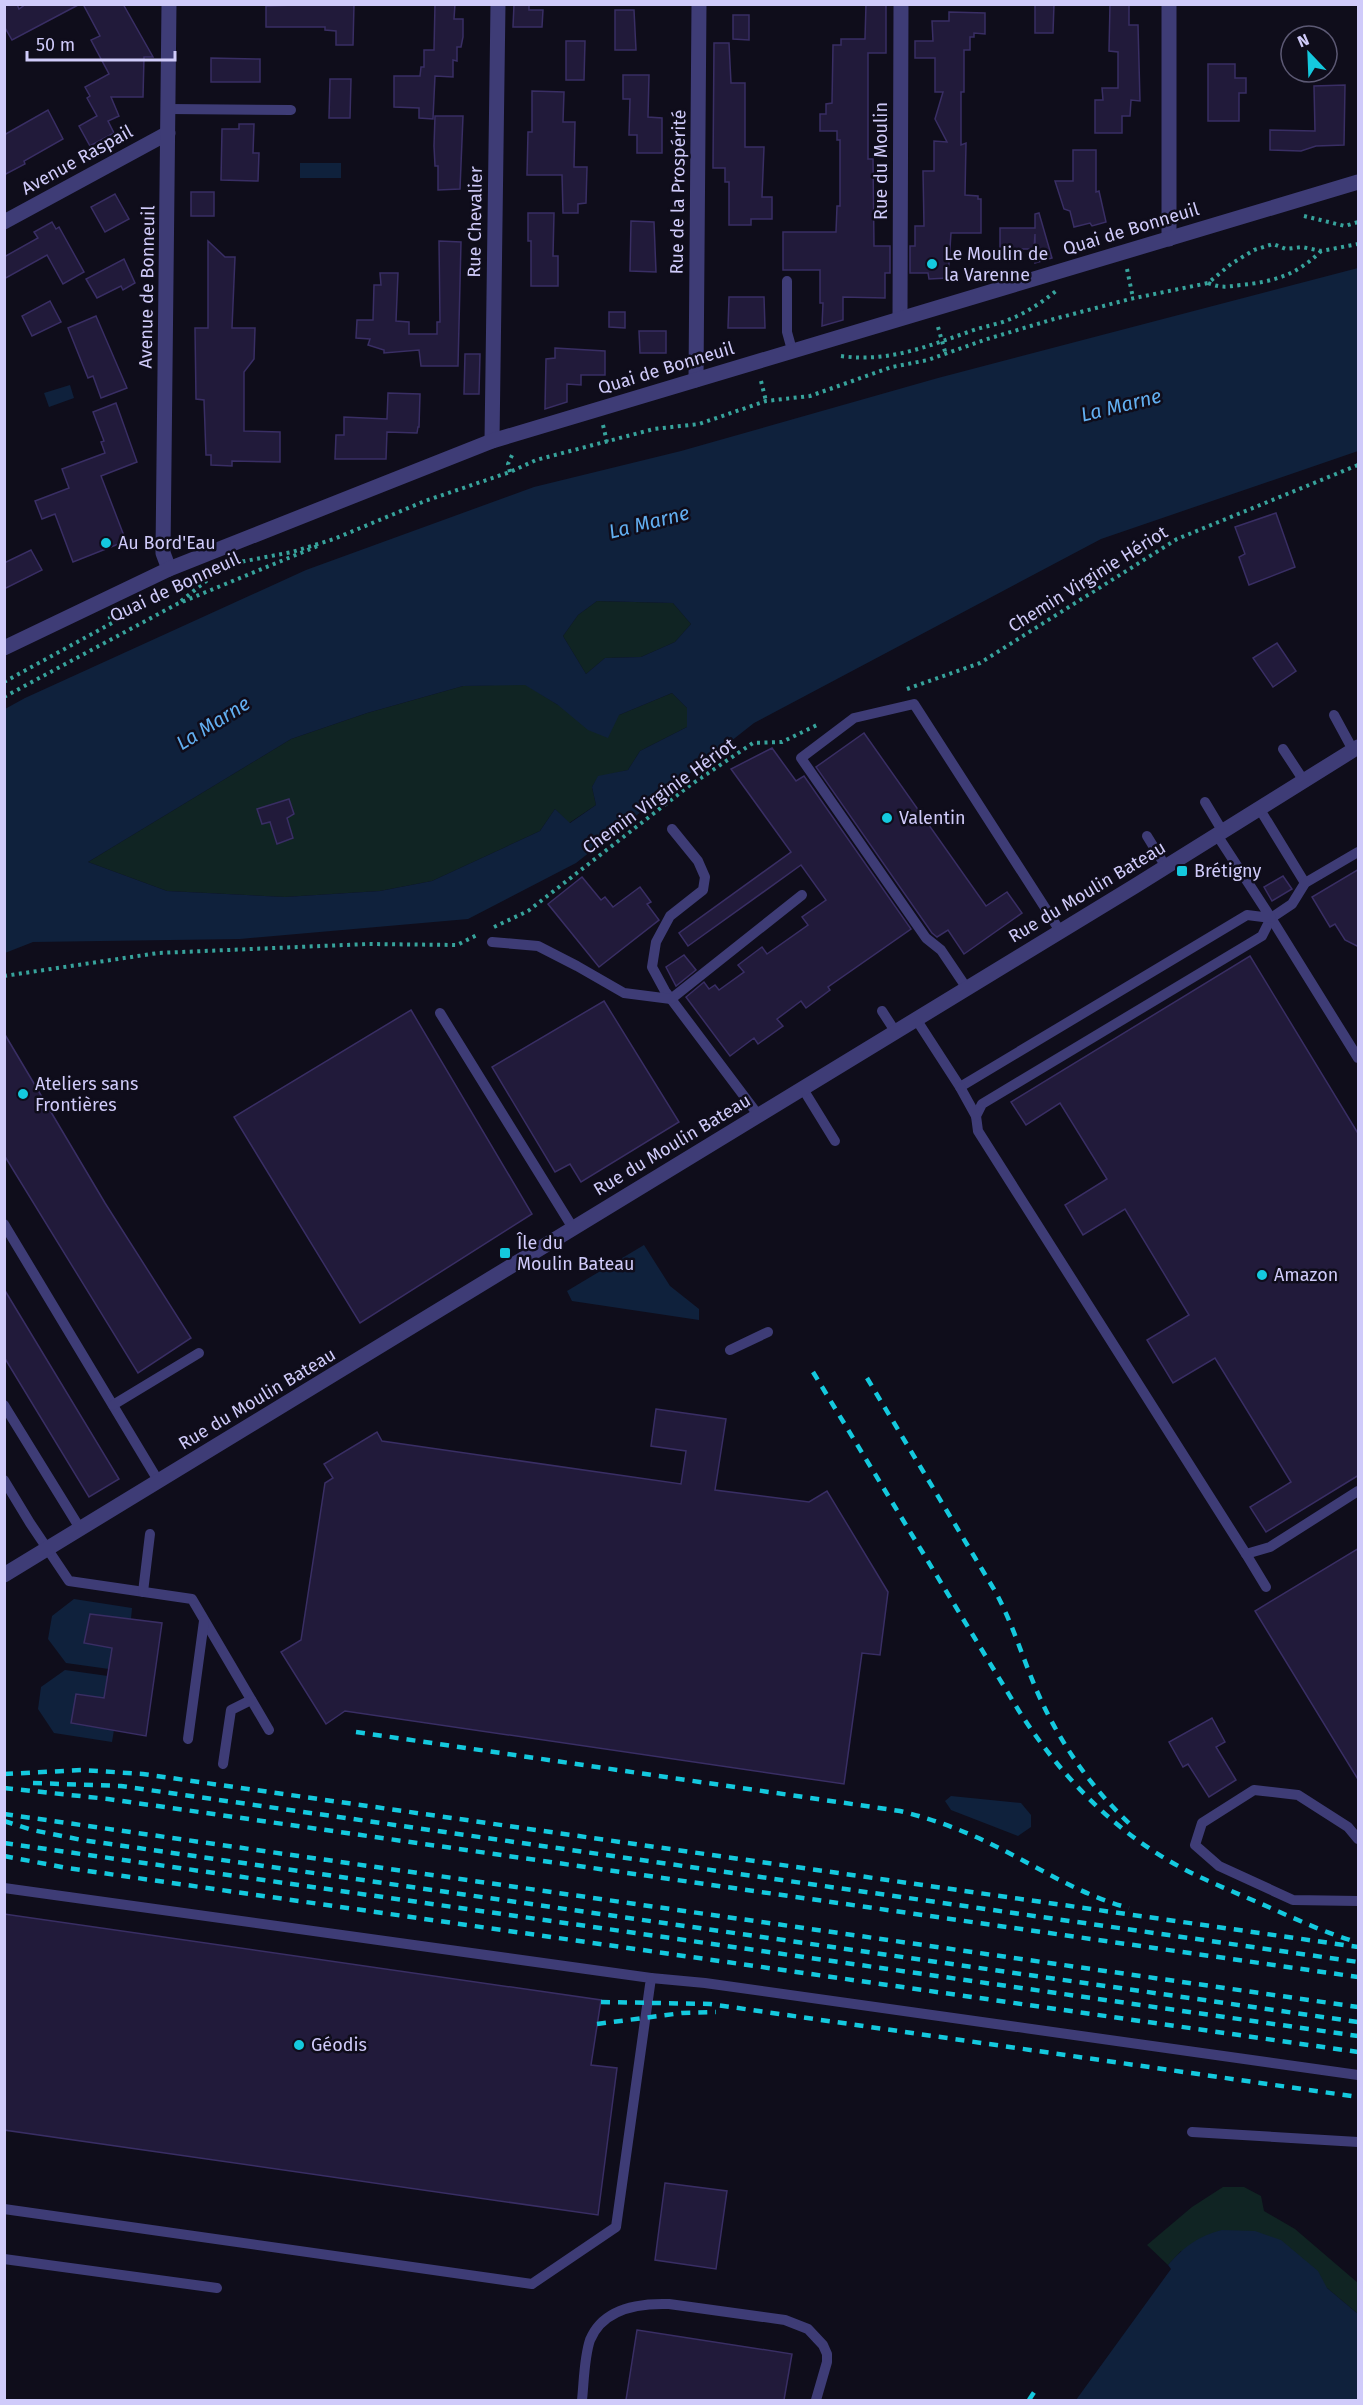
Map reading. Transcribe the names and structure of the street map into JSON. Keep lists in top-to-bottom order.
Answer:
{
  "streets": {
    "street": [
      "Avenue Raspail",
      "Rue du Moulin",
      "Rue de la Prospérité",
      "Rue Chevalier",
      "Quai de Bonneuil",
      "Avenue de Bonneuil",
      "Rue du Moulin Bateau"
    ],
    "path": ["Chemin Virginie Hériot"]
  },
  "crossings": [
    ["Avenue Raspail", "Avenue de Bonneuil"],
    ["Rue du Moulin", "Quai de Bonneuil"],
    ["Rue de la Prospérité", "Quai de Bonneuil"],
    ["Rue Chevalier", "Quai de Bonneuil"],
    ["Quai de Bonneuil", "Avenue de Bonneuil"]
  ],
  "water": ["La Marne"],
  "places": {
    "other": [
      "Le Moulin de la Varenne",
      "Au Bord'Eau",
      "Valentin",
      "Ateliers sans Frontières",
      "Amazon",
      "Géodis"
    ],
    "transit": ["Brétigny", "Île du Moulin Bateau"]
  },
  "scale_bar": "50 m",
  "north": "top left"
}
